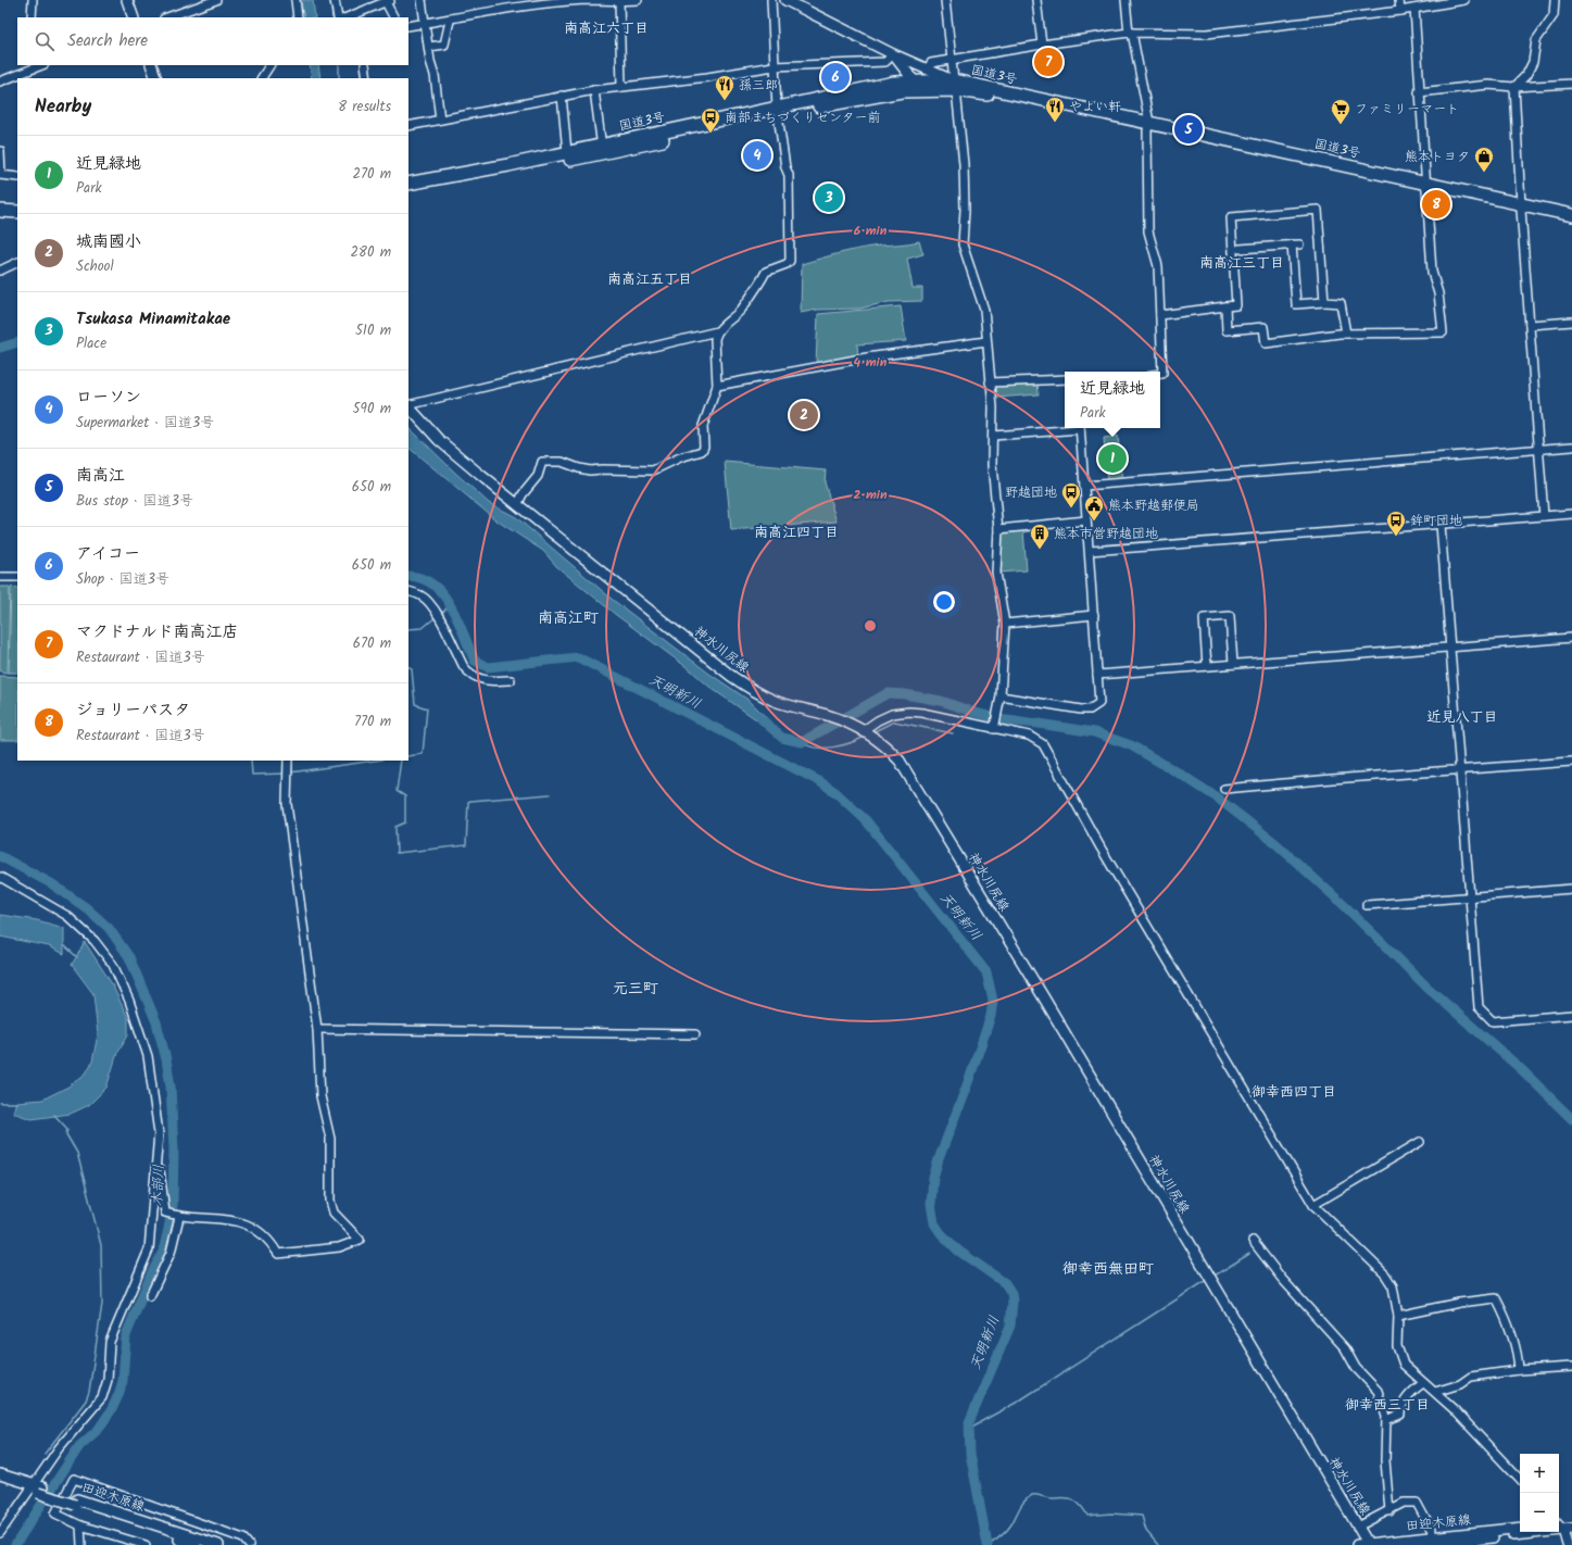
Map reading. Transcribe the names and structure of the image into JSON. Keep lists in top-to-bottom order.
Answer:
{
  "streets": {
    "highway": ["国道3号"],
    "main road": ["神水川尻線", "田迎木原線"]
  },
  "crossings": [
    ["神水川尻線", "田迎木原線"]
  ],
  "districts": [
    "南高江六丁目",
    "南高江三丁目",
    "南高江五丁目",
    "南高江四丁目",
    "南高江町",
    "近見八丁目",
    "元三町",
    "御幸西四丁目",
    "御幸西無田町",
    "御幸西三丁目"
  ],
  "water": ["天明新川", "木部川"],
  "places": {
    "restaurant": ["孫三郎", "やよい軒"],
    "supermarket": ["ファミリーマート"],
    "bus stop": ["南部まちづくりセンター前", "野越団地", "鉾町団地"],
    "shop": ["熊本トヨタ"],
    "public building": ["熊本野越郵便局"],
    "building": ["熊本市営野越団地"]
  },
  "page": {
    "search": "Search here",
    "pins": [
      "7",
      "6",
      "5",
      "4",
      "3",
      "8",
      "2",
      "1"
    ],
    "heading": ["Nearby", "8 results"],
    "list": [
      {
        "mark": "1",
        "name": "近見緑地",
        "note": "Park",
        "value": "270 m"
      },
      {
        "mark": "2",
        "name": "城南國小",
        "note": "School",
        "value": "280 m"
      },
      {
        "mark": "3",
        "name": "Tsukasa Minamitakae",
        "note": "Place",
        "value": "510 m"
      },
      {
        "mark": "4",
        "name": "ローソン",
        "note": "Supermarket · 国道3号",
        "value": "590 m"
      },
      {
        "mark": "5",
        "name": "南高江",
        "note": "Bus stop · 国道3号",
        "value": "650 m"
      },
      {
        "mark": "6",
        "name": "アイコー",
        "note": "Shop · 国道3号",
        "value": "650 m"
      },
      {
        "mark": "7",
        "name": "マクドナルド南高江店",
        "note": "Restaurant · 国道3号",
        "value": "670 m"
      },
      {
        "mark": "8",
        "name": "ジョリーパスタ",
        "note": "Restaurant · 国道3号",
        "value": "770 m"
      }
    ],
    "popup": ["近見緑地", "Park"],
    "map_buttons": ["+", "−"]
  },
  "rings": ["6 min", "4 min", "2 min"]
}
